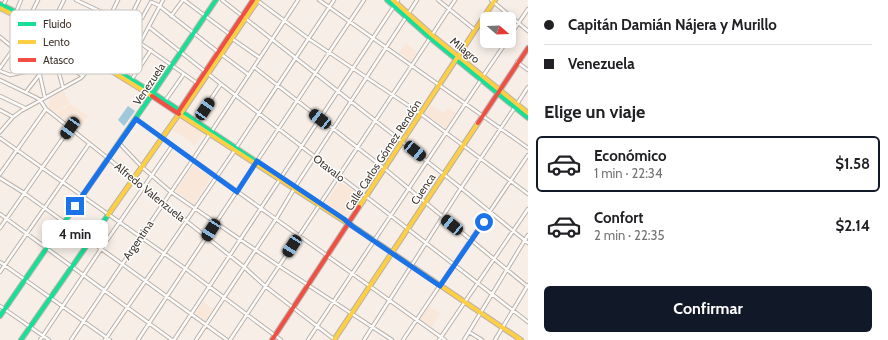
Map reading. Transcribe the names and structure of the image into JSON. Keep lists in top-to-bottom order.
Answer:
{
  "streets": {
    "main road": [
      "Milagro",
      "Venezuela",
      "Calle Carlos Gómez Rendón",
      "Cuenca"
    ],
    "street": ["Otavalo", "Alfredo Valenzuela", "Argentina"]
  },
  "crossings": [
    ["Milagro", "Calle Carlos Gómez Rendón"],
    ["Milagro", "Cuenca"],
    ["Venezuela", "Otavalo"],
    ["Venezuela", "Alfredo Valenzuela"],
    ["Calle Carlos Gómez Rendón", "Otavalo"],
    ["Calle Carlos Gómez Rendón", "Alfredo Valenzuela"],
    ["Otavalo", "Cuenca"],
    ["Otavalo", "Argentina"],
    ["Cuenca", "Alfredo Valenzuela"],
    ["Alfredo Valenzuela", "Argentina"]
  ],
  "legend": ["Fluido", "Lento", "Atasco"],
  "north": "right",
  "page": {
    "banner": ["Capitán Damián Nájera y Murillo", "Venezuela"],
    "heading": "Elige un viaje",
    "list": [
      {
        "name": "Económico",
        "note": "1 min · 22:34",
        "value": "$1.58"
      },
      {
        "name": "Confort",
        "note": "2 min · 22:35",
        "value": "$2.14"
      }
    ],
    "bubble": "4 min",
    "buttons": "Confirmar"
  }
}
